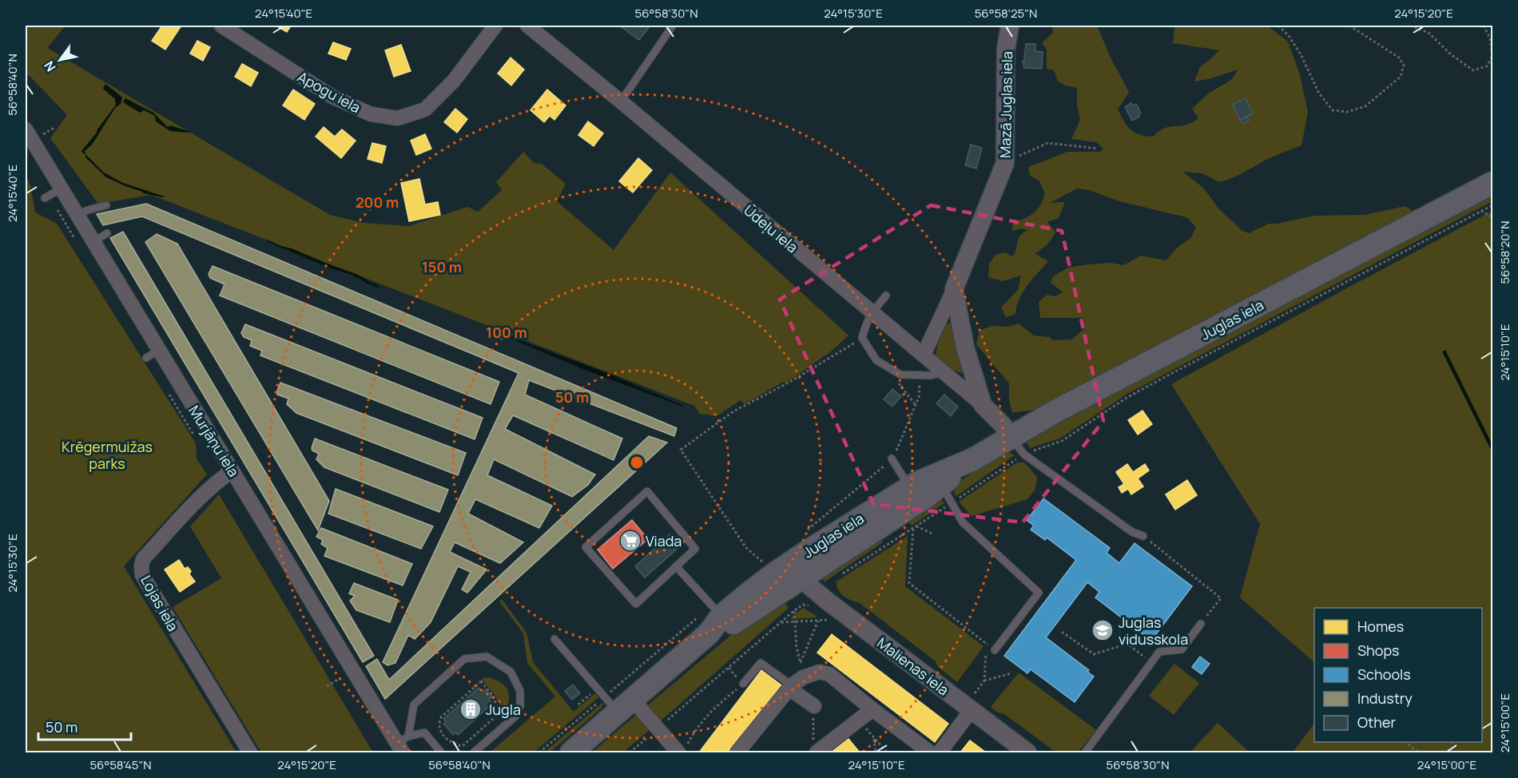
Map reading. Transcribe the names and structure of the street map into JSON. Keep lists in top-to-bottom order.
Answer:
{
  "streets": {
    "main road": ["Juglas iela"],
    "street": [
      "Apogu iela",
      "Mazā Juglas iela",
      "Ūdeļu iela",
      "Murjāņu iela",
      "Lojas iela",
      "Malienas iela"
    ]
  },
  "crossings": [
    ["Mazā Juglas iela", "Ūdeļu iela"],
    ["Ūdeļu iela", "Juglas iela"],
    ["Juglas iela", "Malienas iela"],
    ["Murjāņu iela", "Lojas iela"]
  ],
  "parks": ["Krēgermuižas parks"],
  "places": {
    "supermarket": ["Viada"],
    "school or university": ["Juglas vidusskola"],
    "building": ["Jugla"]
  },
  "legend": [
    "Homes",
    "Shops",
    "Schools",
    "Industry",
    "Other"
  ],
  "scale_bar": "50 m",
  "north": "bottom left",
  "coordinates": [
    "24°15'40\"E",
    "56°58'30\"N",
    "24°15'30\"E",
    "56°58'25\"N",
    "24°15'20\"E",
    "56°58'40\"N",
    "56°58'20\"N",
    "24°15'10\"E",
    "24°15'00\"E",
    "56°58'45\"N"
  ],
  "rings": [
    "200 m",
    "150 m",
    "100 m",
    "50 m"
  ]
}
